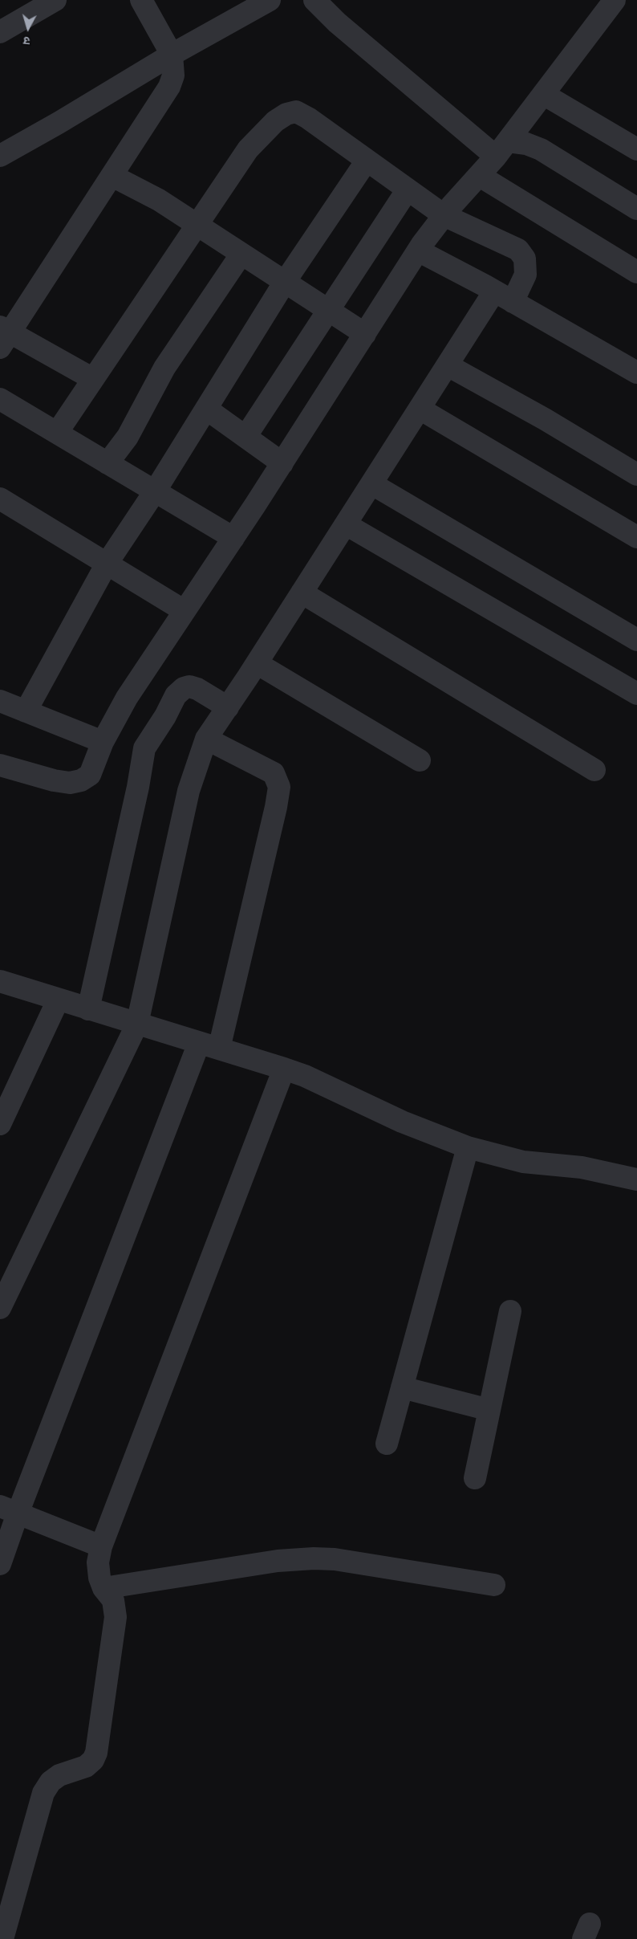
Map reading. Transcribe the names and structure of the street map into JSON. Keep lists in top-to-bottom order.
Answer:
{
  "north": "bottom"
}
